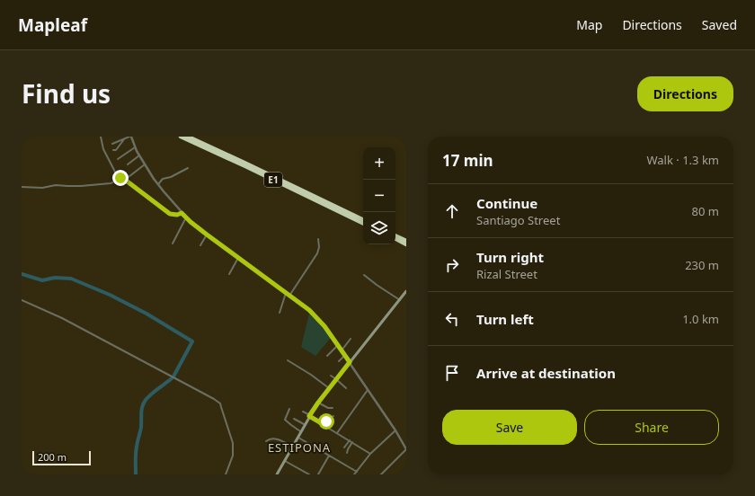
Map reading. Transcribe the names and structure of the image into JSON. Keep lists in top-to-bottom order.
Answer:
{
  "streets": {
    "highway": ["E1"]
  },
  "districts": ["ESTIPONA"],
  "scale_bar": "200 m",
  "page": {
    "header": "Mapleaf",
    "nav": ["Map", "Directions", "Saved"],
    "title": "Find us",
    "buttons": [
      "Directions",
      ["Save", "Share"]
    ],
    "heading": ["17 min", "Walk · 1.3 km"],
    "map_buttons": ["+", "−"],
    "list": [
      ["Continue", "Santiago Street", "80 m"],
      ["Turn right", "Rizal Street", "230 m"],
      ["Turn left", "1.0 km"],
      "Arrive at destination"
    ],
    "scale": "200 m"
  }
}
